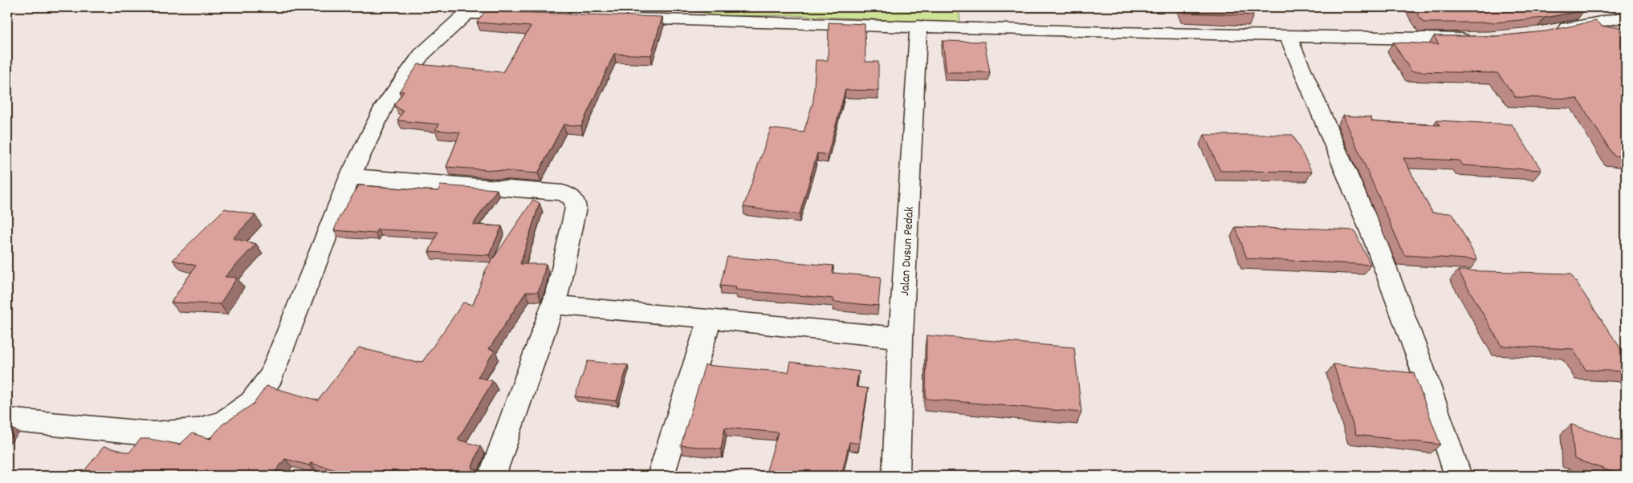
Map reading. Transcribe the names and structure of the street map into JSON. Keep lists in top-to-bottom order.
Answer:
{
  "streets": {
    "street": ["Jalan Dusun Pedak"]
  }
}
